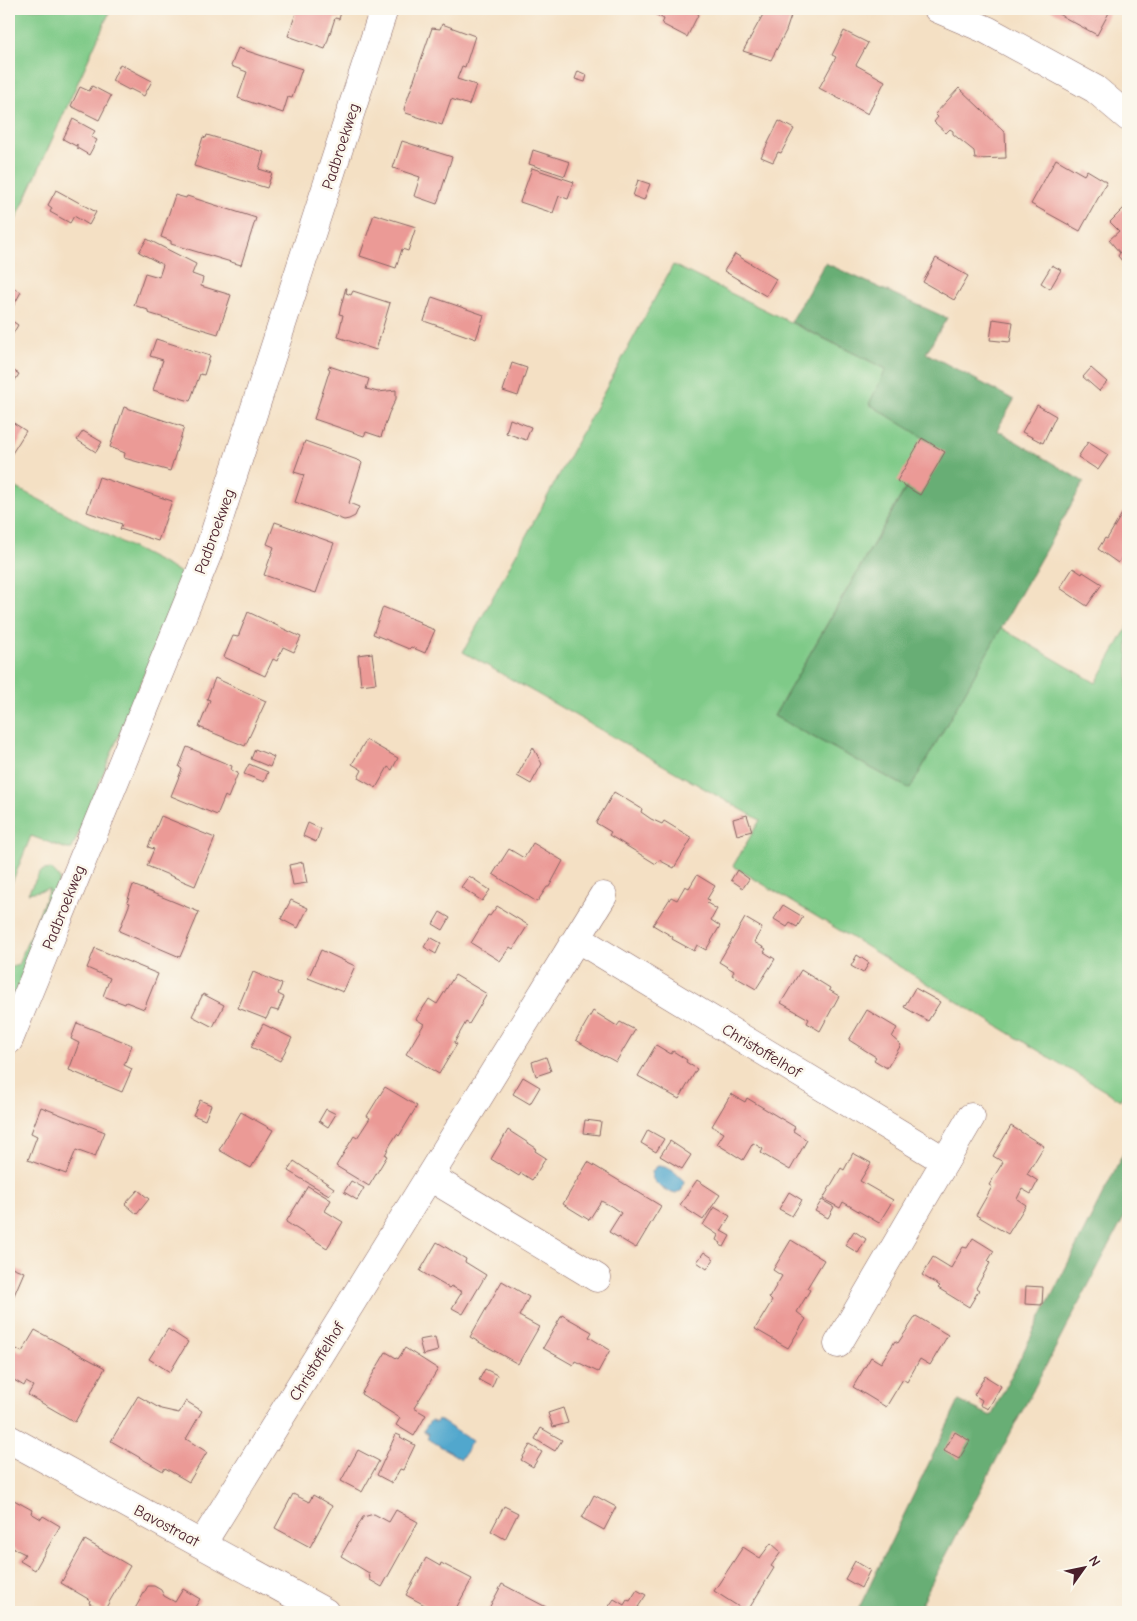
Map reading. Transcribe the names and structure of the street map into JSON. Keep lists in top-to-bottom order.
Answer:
{
  "streets": {
    "street": ["Padbroekweg", "Christoffelhof", "Bavostraat"]
  },
  "crossings": [
    ["Christoffelhof", "Bavostraat"]
  ],
  "north": "top right"
}
